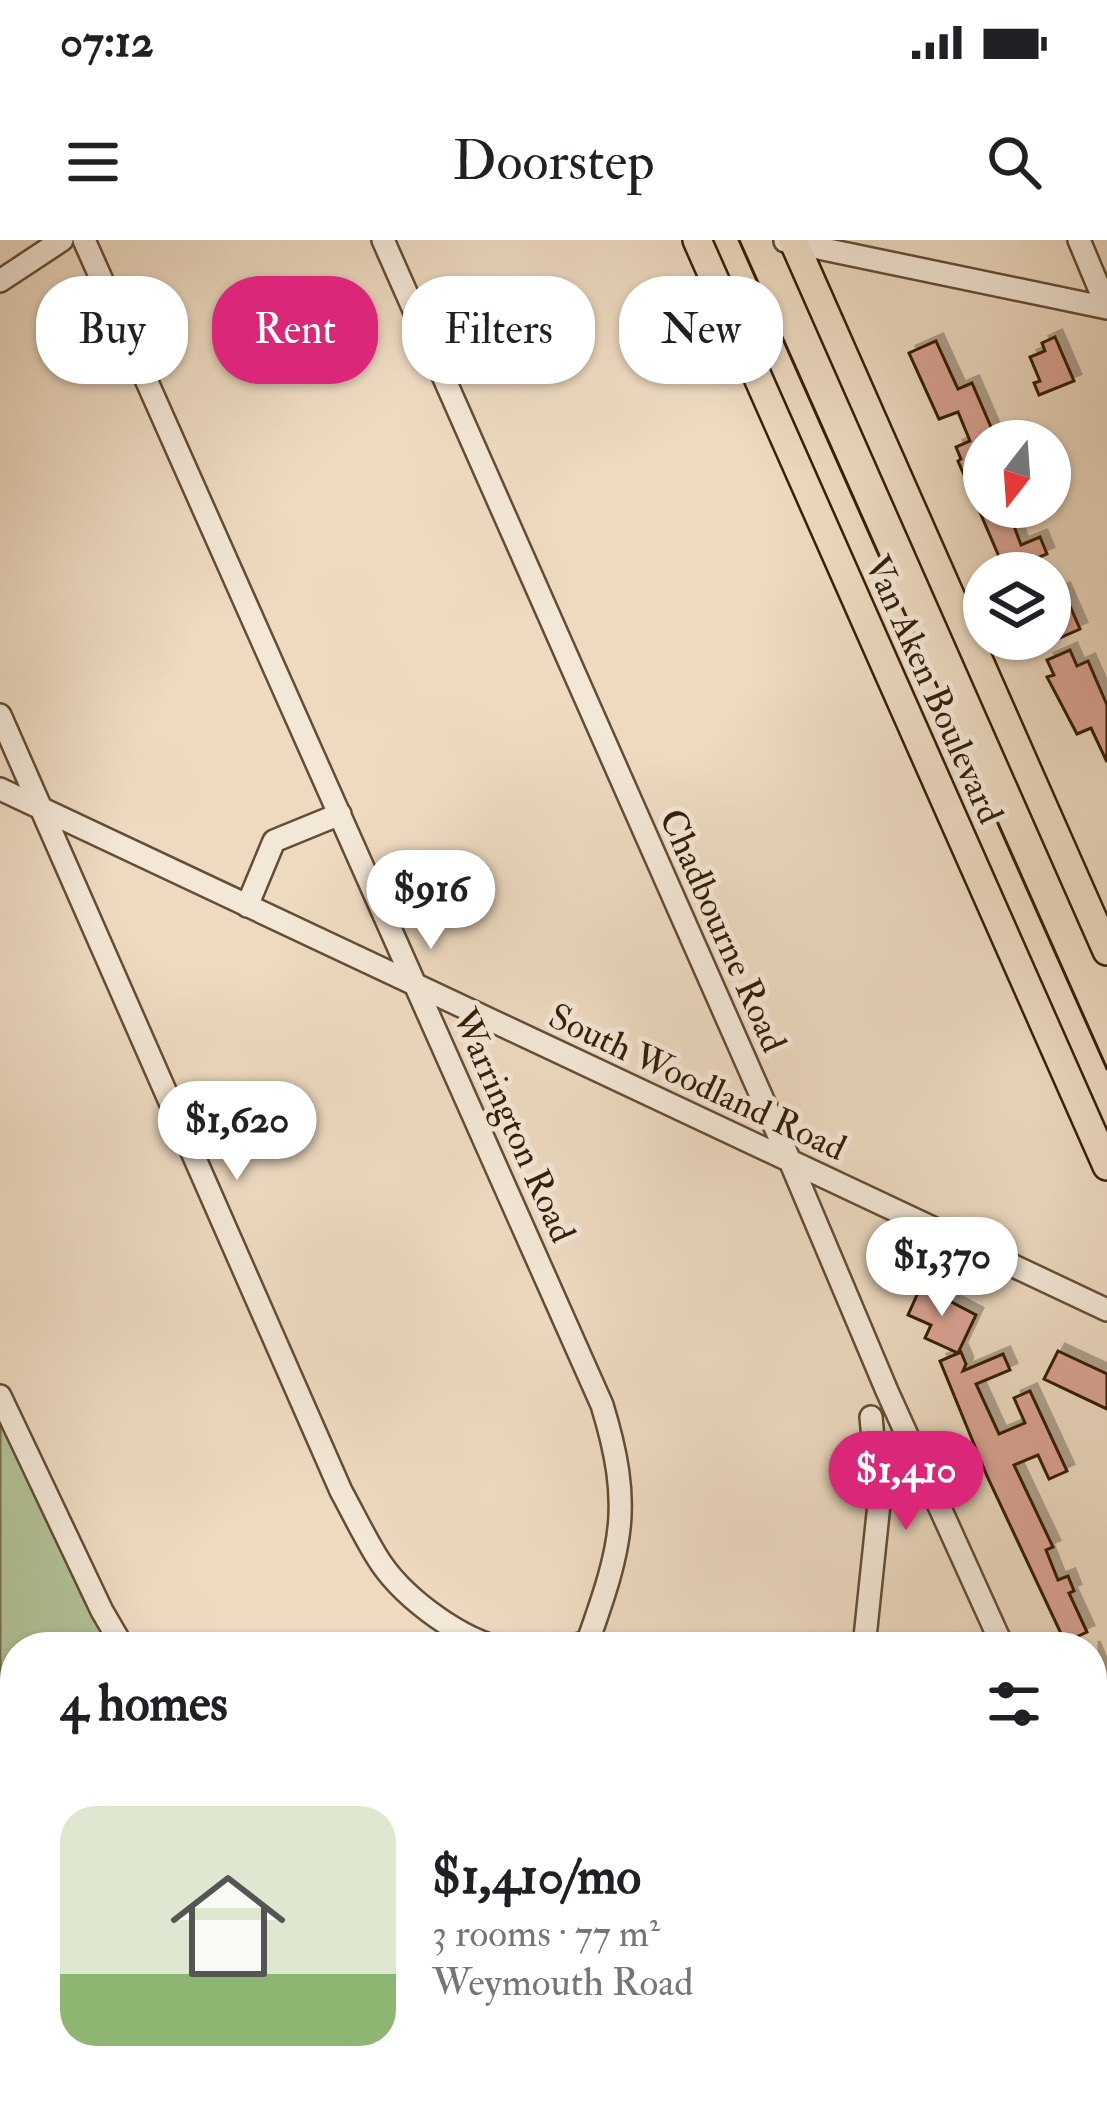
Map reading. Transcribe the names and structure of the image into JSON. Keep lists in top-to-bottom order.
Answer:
{
  "streets": {
    "main road": ["Van Aken Boulevard"],
    "street": ["Chadbourne Road", "South Woodland Road", "Warrington Road"]
  },
  "crossings": [
    ["Chadbourne Road", "South Woodland Road"],
    ["South Woodland Road", "Warrington Road"]
  ],
  "north": "bottom",
  "page": {
    "status": "07:12",
    "header": "Doorstep",
    "chip": [
      "Buy",
      "Rent",
      "Filters",
      "New"
    ],
    "price": [
      "$916",
      "$1,620",
      "$1,370",
      "$1,410"
    ],
    "heading": "4 homes",
    "list": [
      {
        "name": "$1,410/mo",
        "note": "3 rooms · 77 m² · Weymouth Road"
      }
    ]
  }
}
